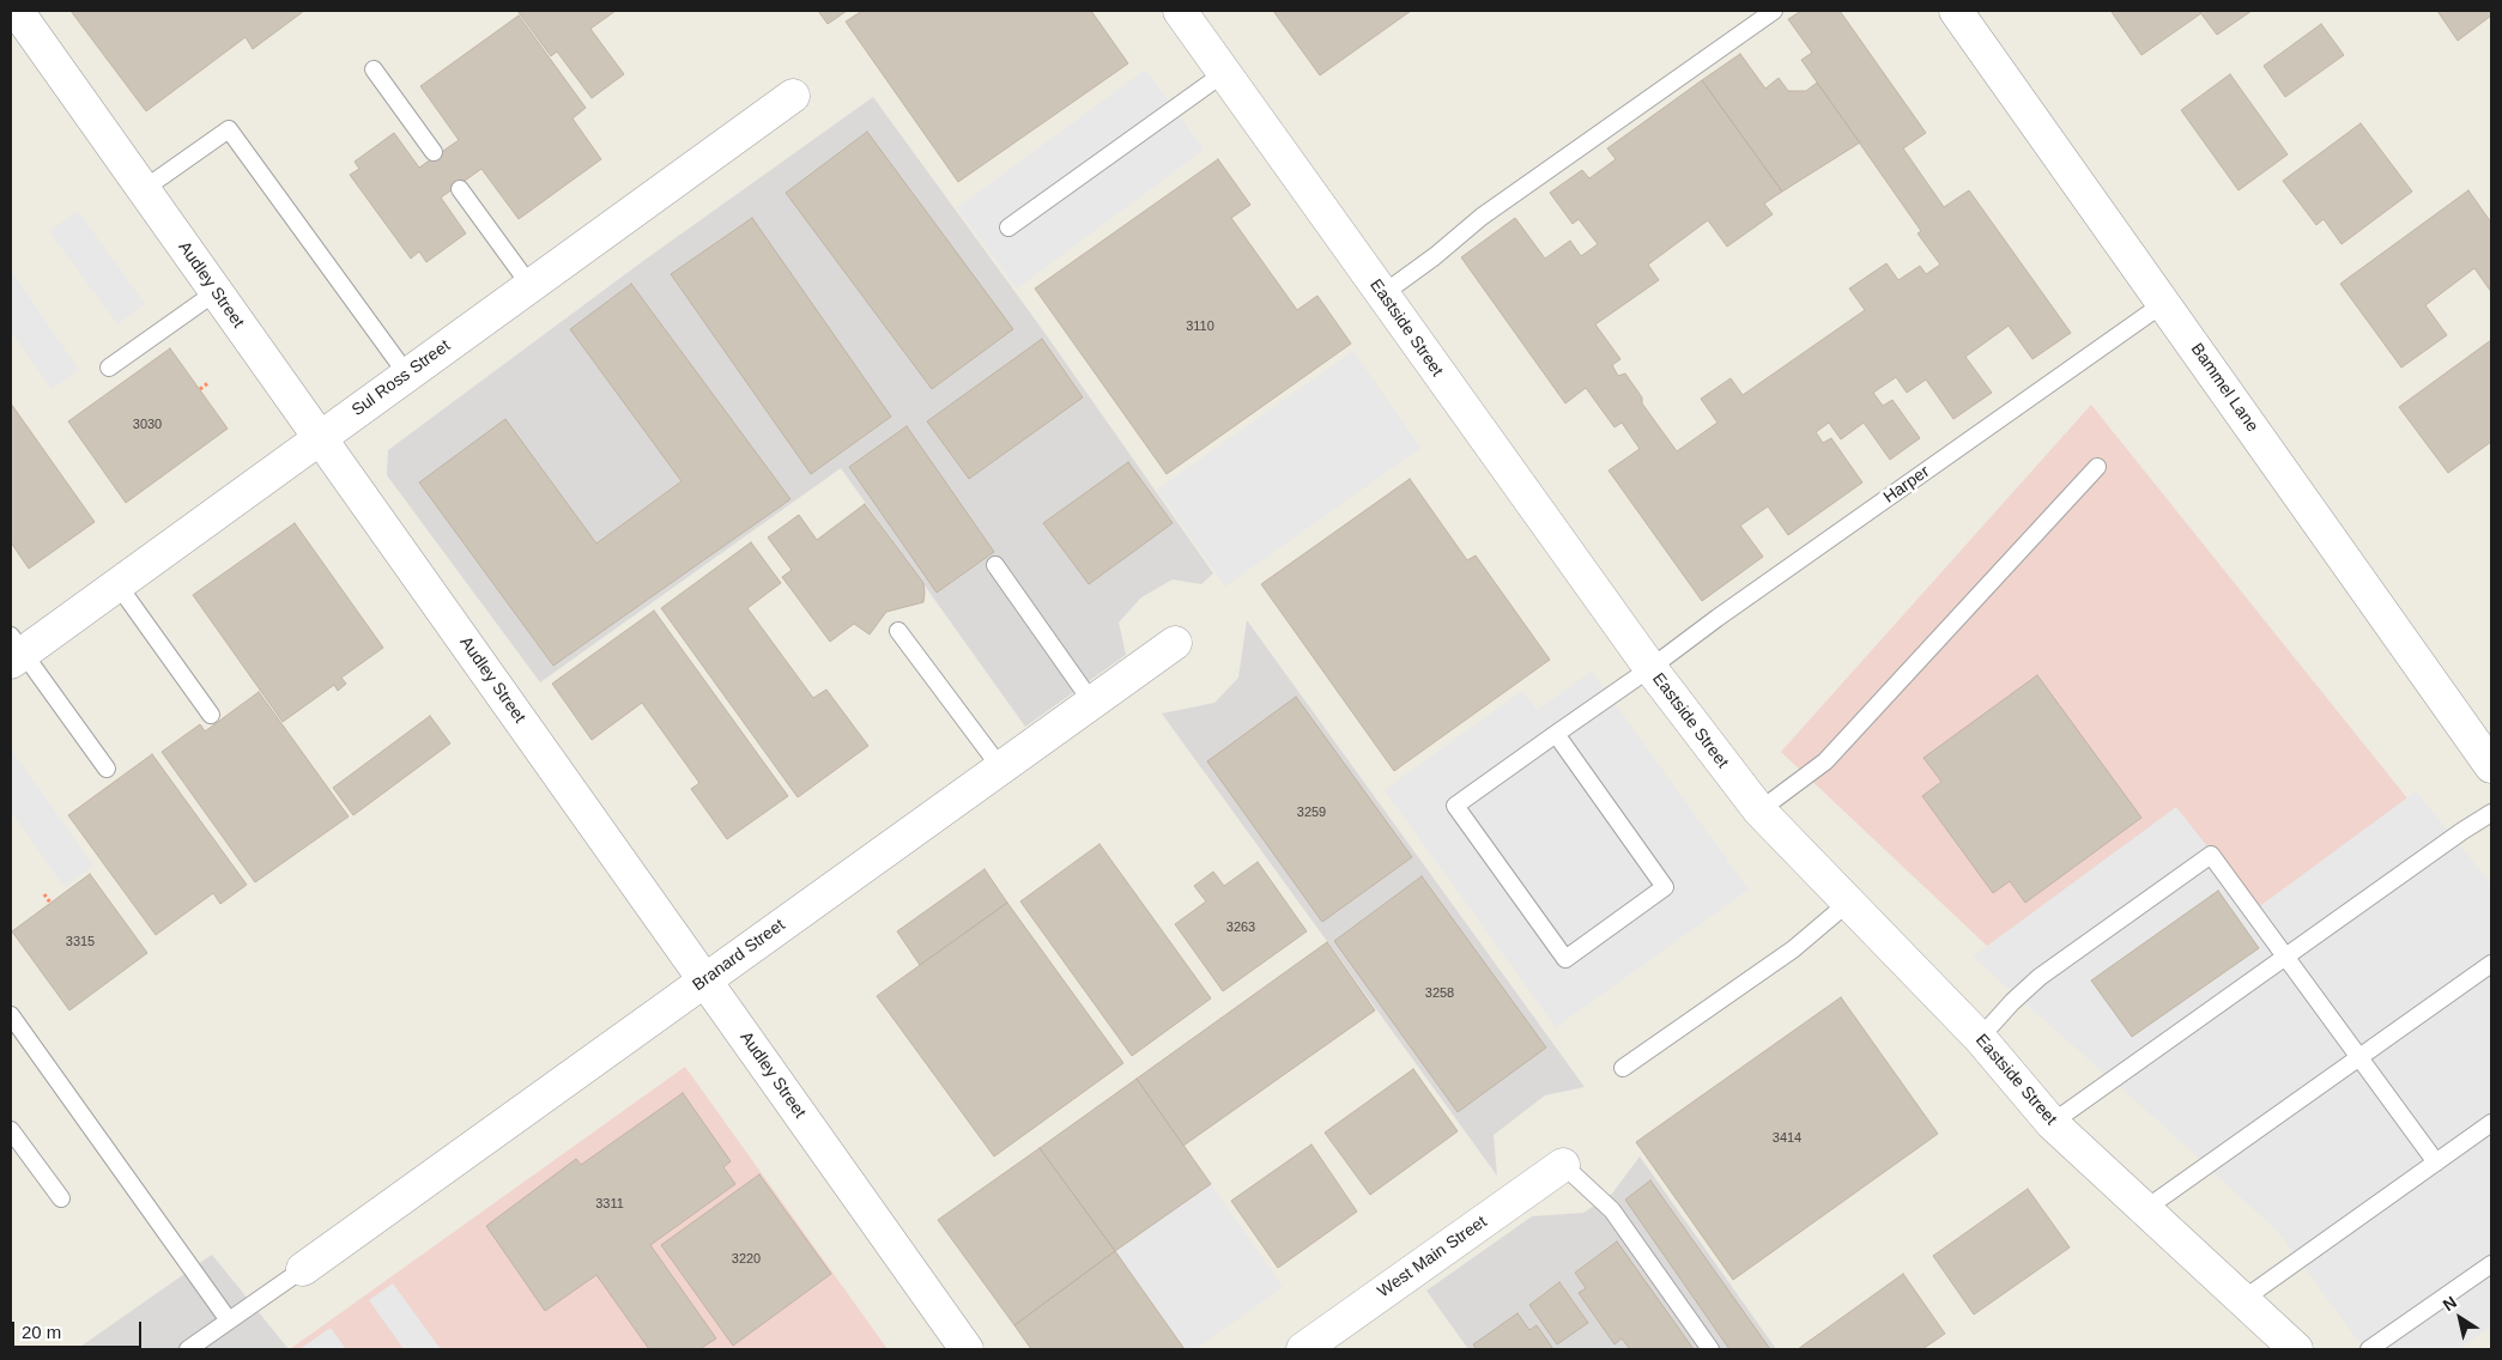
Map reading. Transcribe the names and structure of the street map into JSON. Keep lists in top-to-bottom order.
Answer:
{
  "streets": {
    "street": [
      "Audley Street",
      "Eastside Street",
      "Sul Ross Street",
      "Bammel Lane",
      "Branard Street",
      "West Main Street"
    ],
    "lane": ["Harper"]
  },
  "crossings": [
    ["Audley Street", "Sul Ross Street"],
    ["Audley Street", "Branard Street"],
    ["Eastside Street", "Harper"],
    ["Bammel Lane", "Harper"]
  ],
  "house_numbers": [
    "3110",
    "3030",
    "3259",
    "3263",
    "3315",
    "3258",
    "3414",
    "3311",
    "3220"
  ],
  "scale_bar": "20 m",
  "north": "top left"
}
